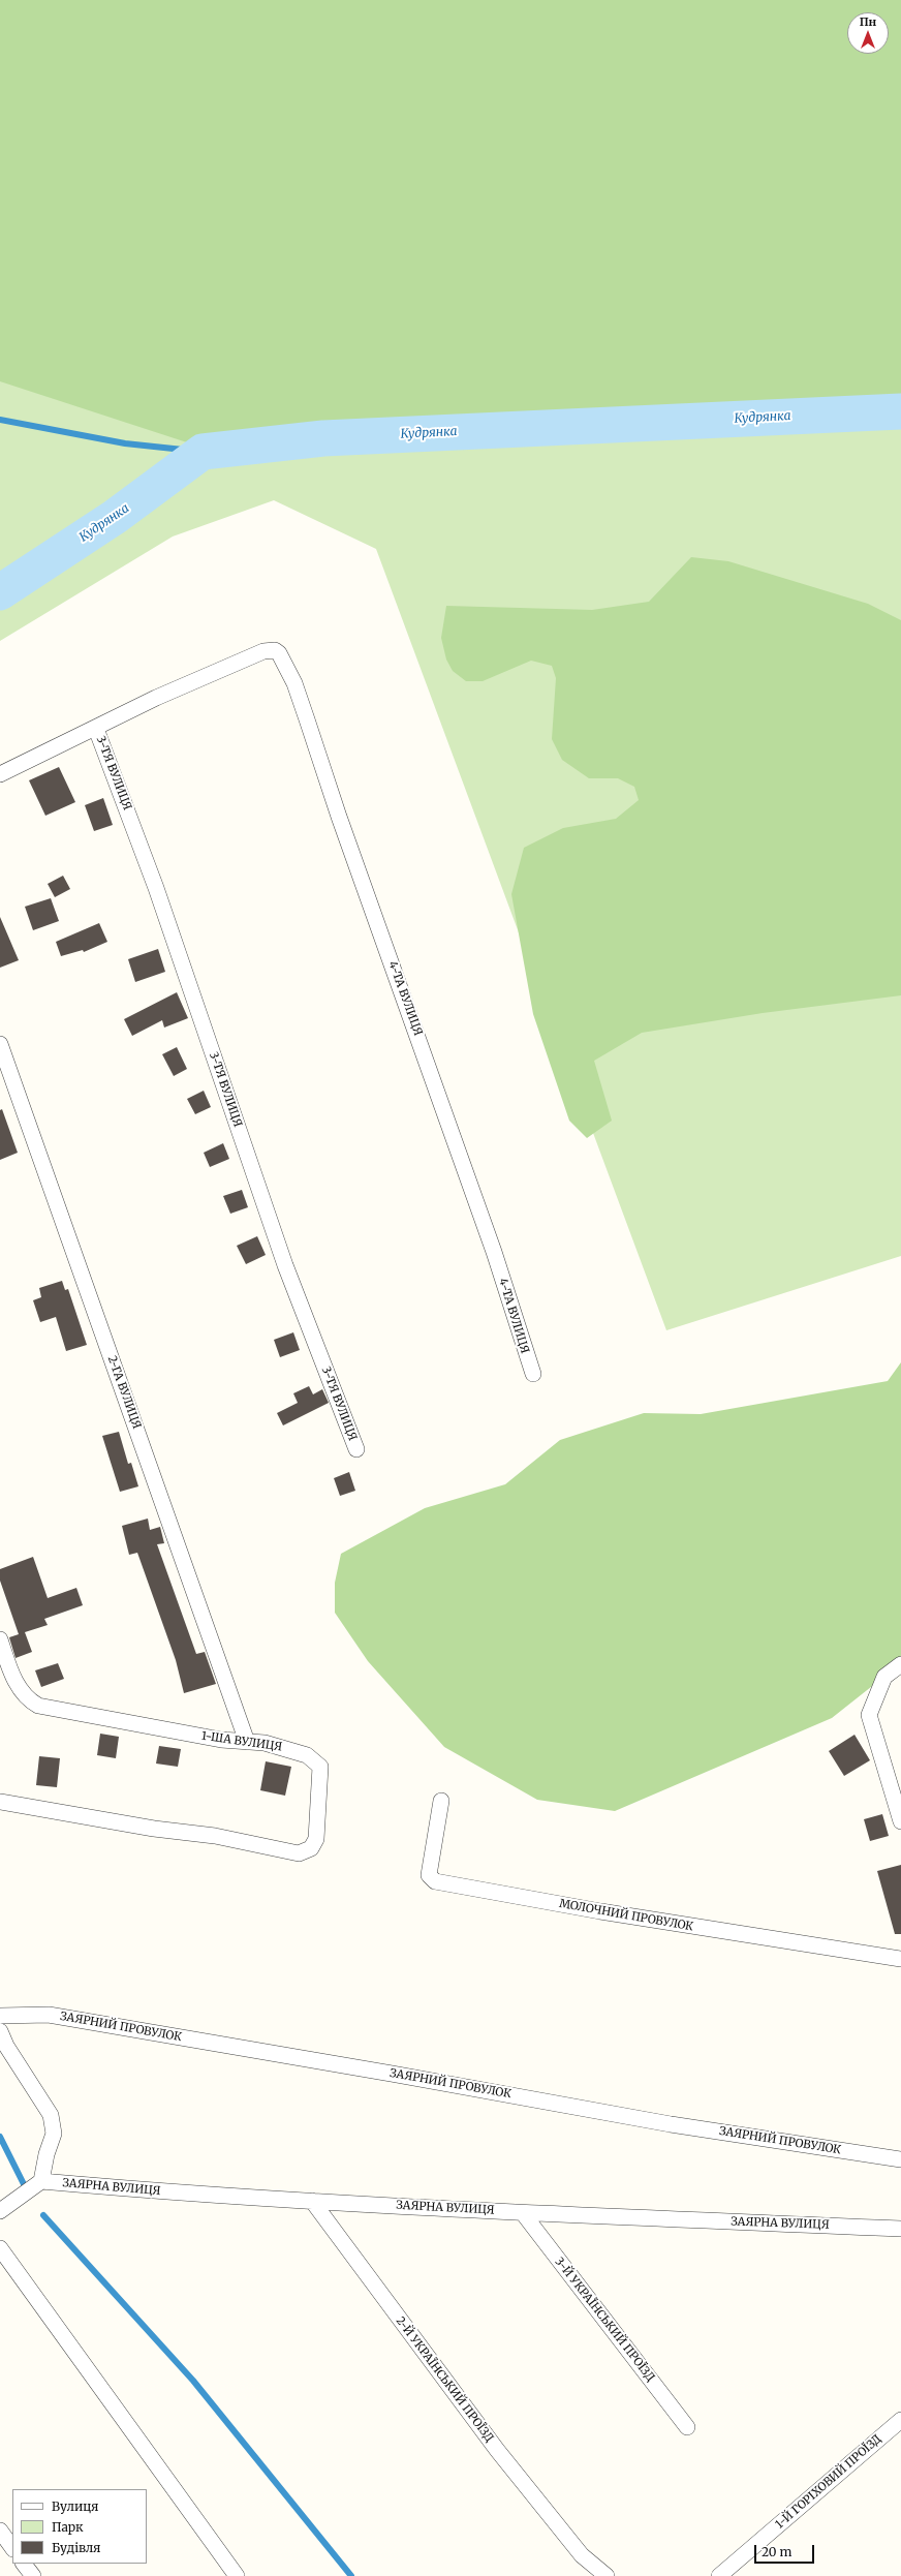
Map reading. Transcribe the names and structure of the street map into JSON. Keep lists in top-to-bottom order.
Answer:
{
  "streets": {
    "street": [
      "3-ТЯ ВУЛИЦЯ",
      "4-ТА ВУЛИЦЯ",
      "2-ГА ВУЛИЦЯ",
      "1-ША ВУЛИЦЯ",
      "МОЛОЧНИЙ ПРОВУЛОК",
      "ЗАЯРНИЙ ПРОВУЛОК",
      "ЗАЯРНА ВУЛИЦЯ",
      "3-Й УКРАЇНСЬКИЙ ПРОЇЗД",
      "2-Й УКРАЇНСЬКИЙ ПРОЇЗД",
      "1-Й ГОРІХОВИЙ ПРОЇЗД"
    ]
  },
  "crossings": [
    ["3-ТЯ ВУЛИЦЯ", "4-ТА ВУЛИЦЯ"],
    ["2-ГА ВУЛИЦЯ", "1-ША ВУЛИЦЯ"],
    ["ЗАЯРНА ВУЛИЦЯ", "3-Й УКРАЇНСЬКИЙ ПРОЇЗД"],
    ["ЗАЯРНА ВУЛИЦЯ", "2-Й УКРАЇНСЬКИЙ ПРОЇЗД"]
  ],
  "water": ["Кудрянка"],
  "legend": ["Вулиця", "Парк", "Будівля"],
  "scale_bar": "20 m",
  "north": "top"
}
